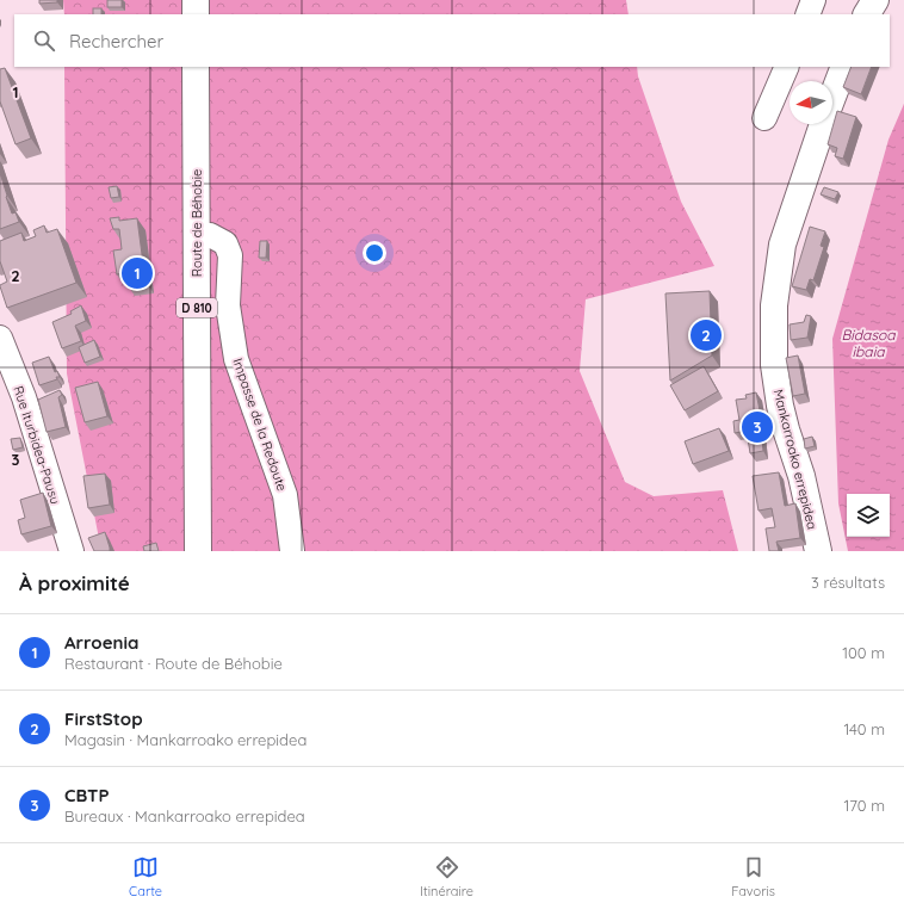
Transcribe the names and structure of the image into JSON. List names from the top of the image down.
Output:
{
  "streets": {
    "main road": ["Route de Béhobie", "D 810", "Mankarroako errepidea"],
    "street": ["Impasse de la Redoute", "Rue Iturbidea-Pausu"]
  },
  "crossings": [
    ["Route de Béhobie", "Impasse de la Redoute"]
  ],
  "water": ["Bidasoa ibaia"],
  "north": "left",
  "page": {
    "search": "Rechercher",
    "pins": ["1", "2", "3"],
    "heading": ["À proximité", "3 résultats"],
    "list": [
      {
        "mark": "1",
        "name": "Arroenia",
        "note": "Restaurant · Route de Béhobie",
        "value": "100 m"
      },
      {
        "mark": "2",
        "name": "FirstStop",
        "note": "Magasin · Mankarroako errepidea",
        "value": "140 m"
      },
      {
        "mark": "3",
        "name": "CBTP",
        "note": "Bureaux · Mankarroako errepidea",
        "value": "170 m"
      }
    ],
    "nav": ["Carte", "Itinéraire", "Favoris"]
  },
  "grid": {
    "rows": ["1", "2", "3"]
  }
}
